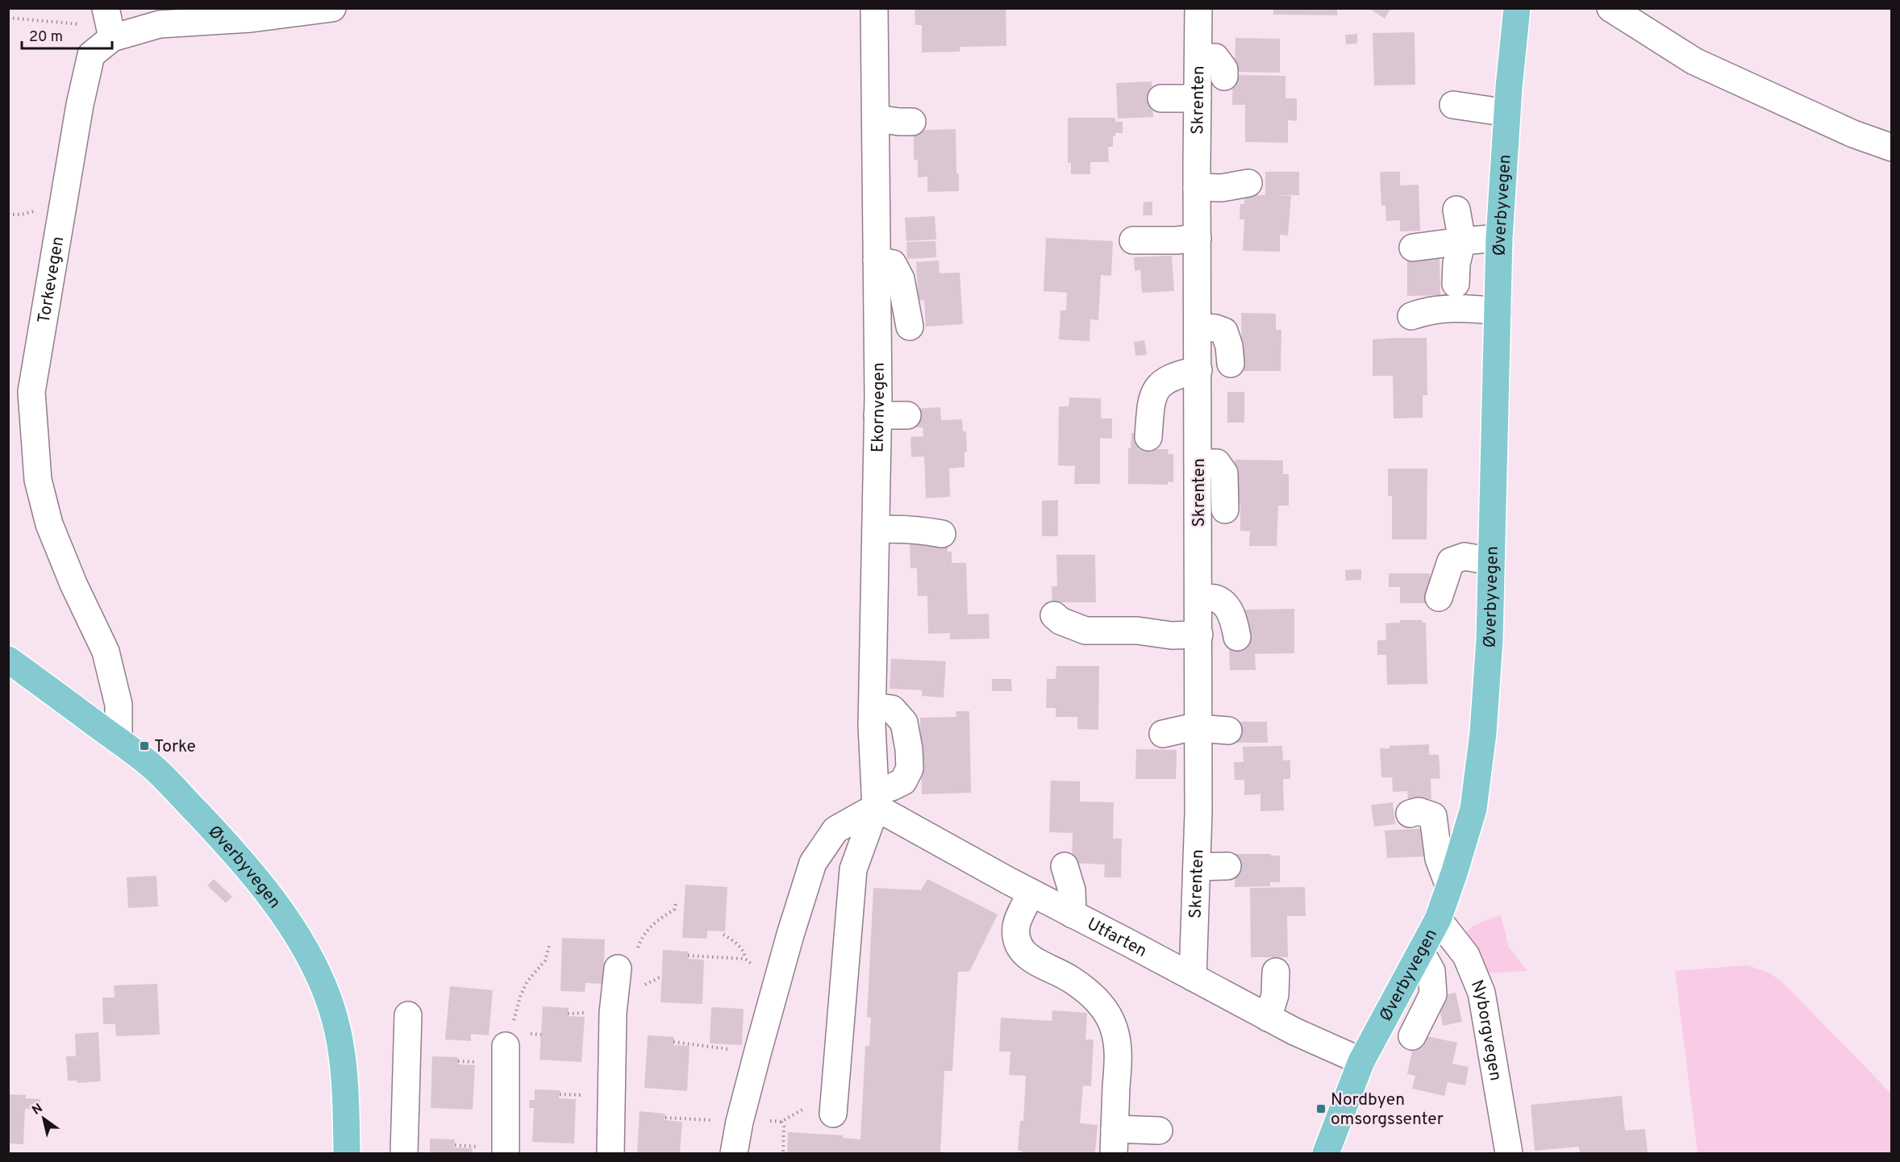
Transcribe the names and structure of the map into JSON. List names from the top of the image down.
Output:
{
  "streets": {
    "main road": ["Øverbyvegen"],
    "street": [
      "Skrenten",
      "Torkevegen",
      "Ekornvegen",
      "Utfarten",
      "Nyborgvegen"
    ]
  },
  "crossings": [
    ["Skrenten", "Utfarten"],
    ["Øverbyvegen", "Torkevegen"],
    ["Øverbyvegen", "Utfarten"],
    ["Øverbyvegen", "Nyborgvegen"],
    ["Ekornvegen", "Utfarten"]
  ],
  "places": {
    "transit": ["Torke", "Nordbyen omsorgssenter"]
  },
  "scale_bar": "20 m",
  "north": "top left"
}
